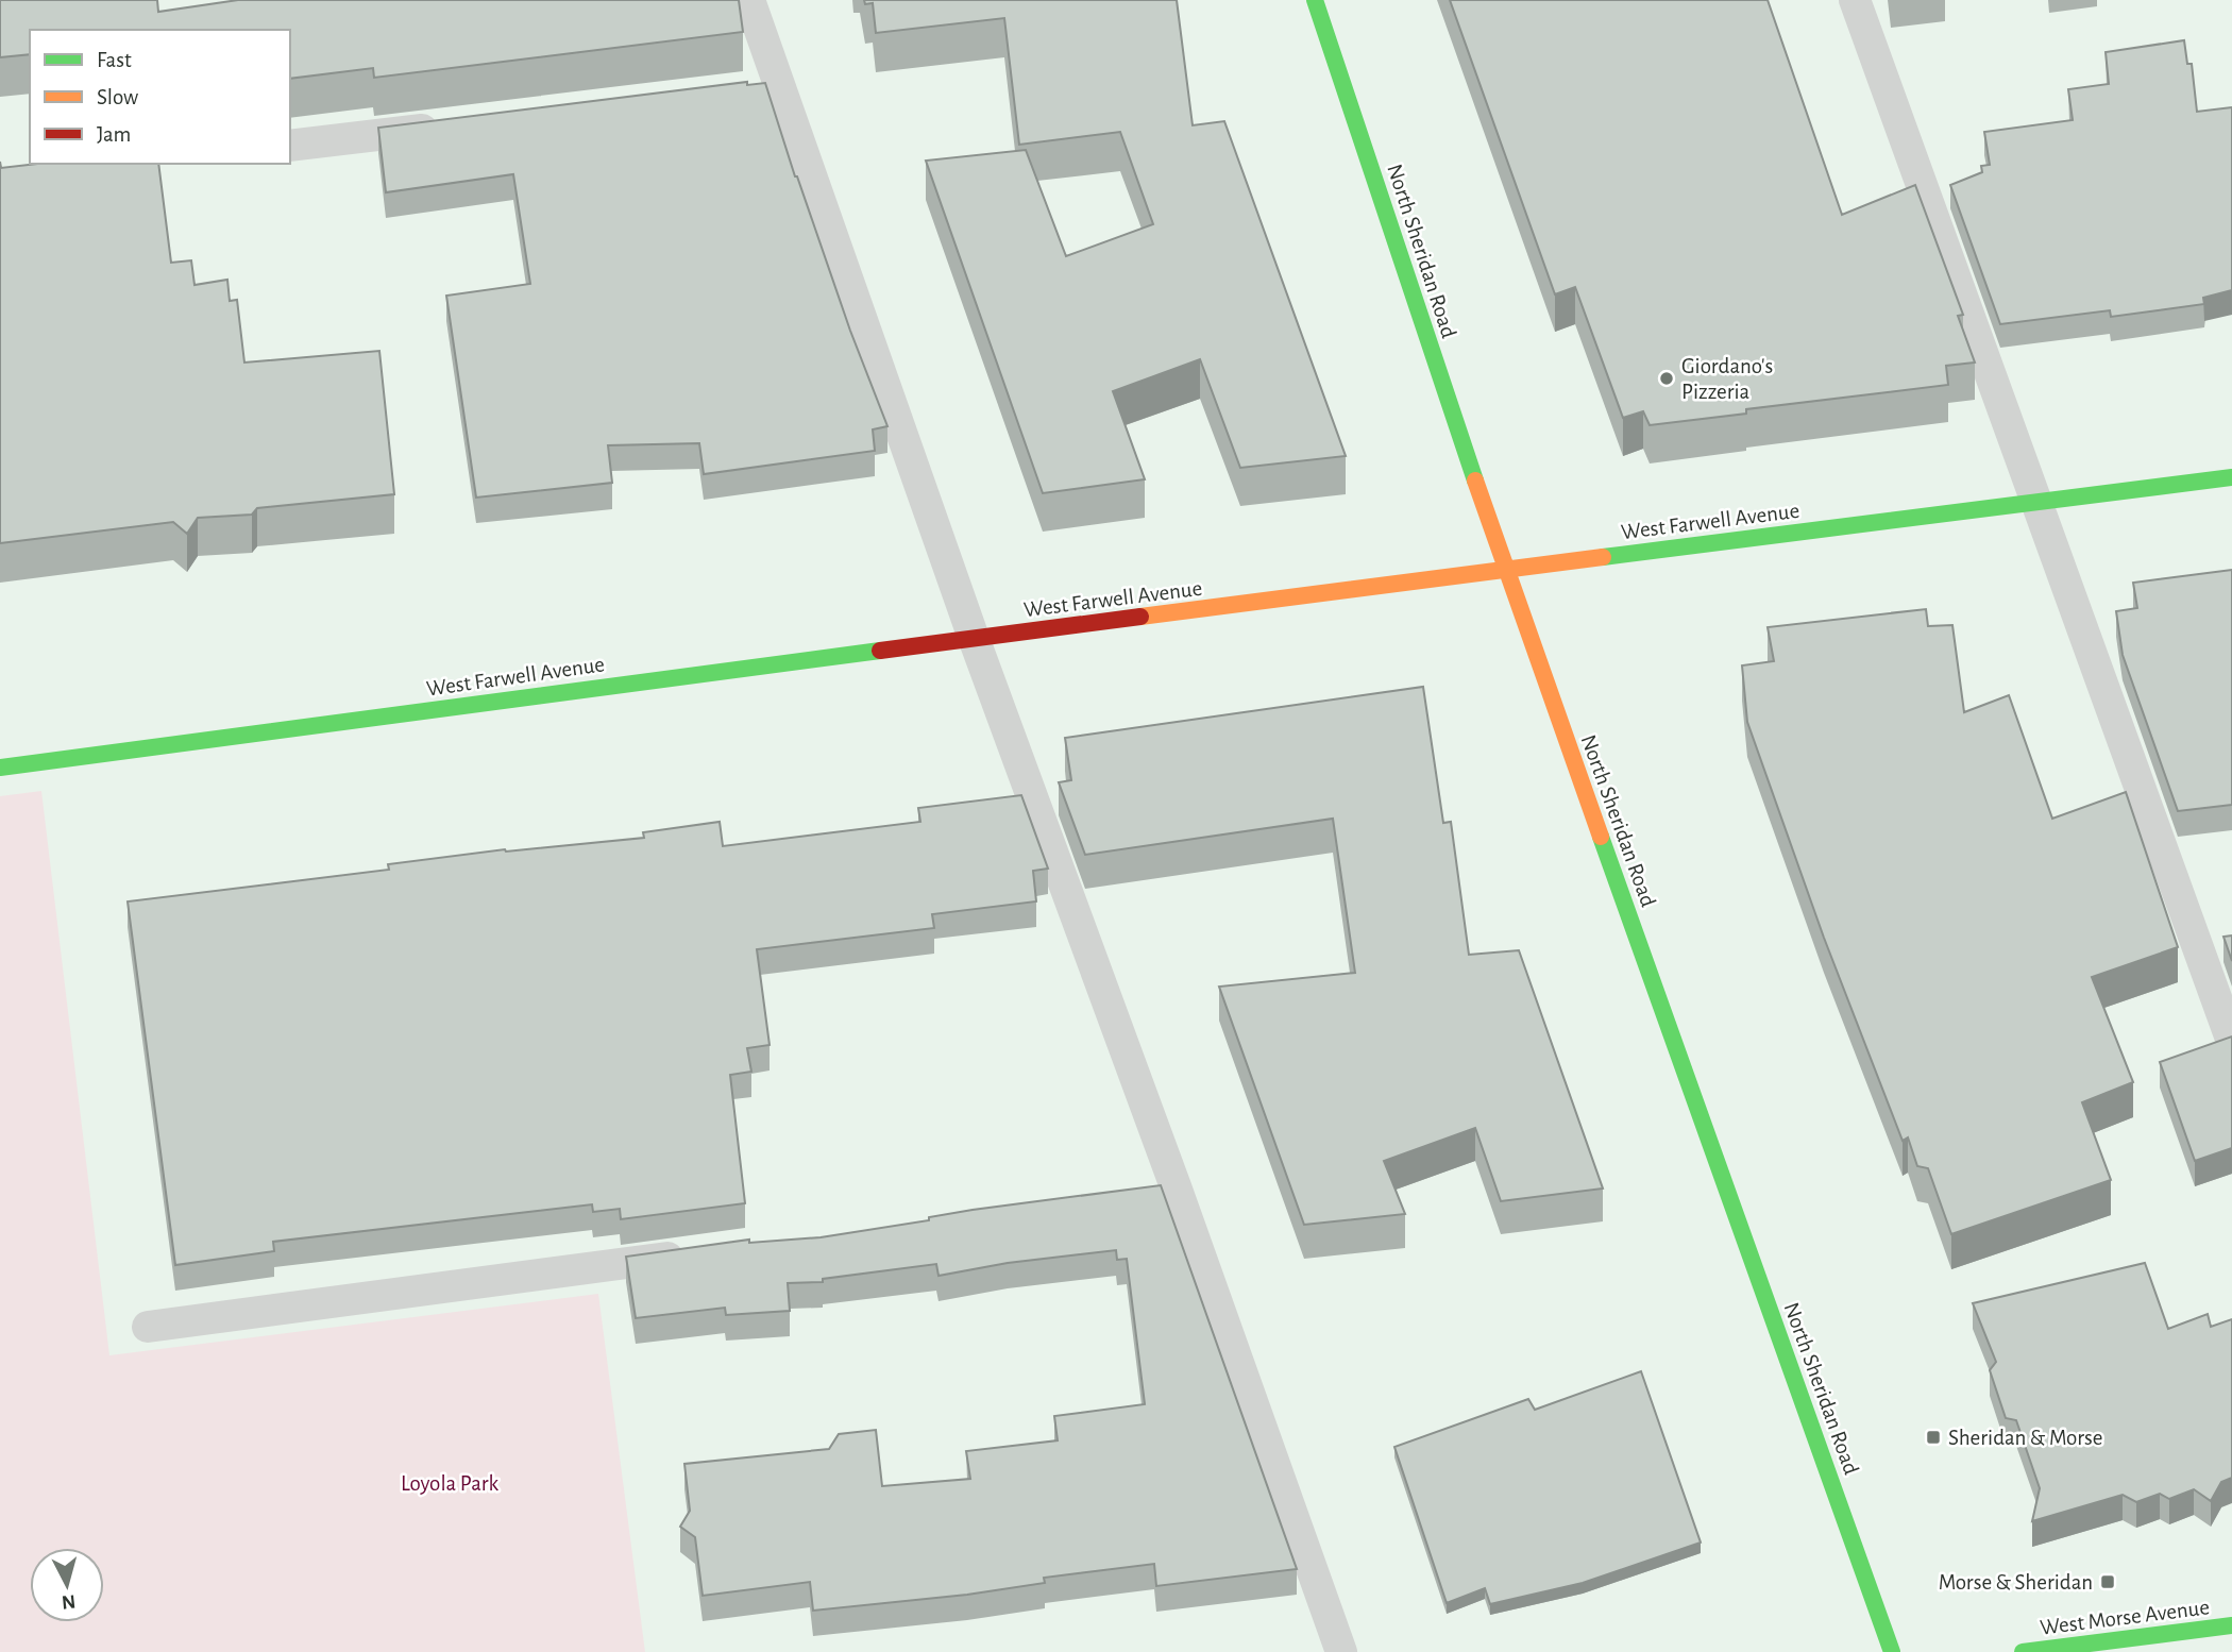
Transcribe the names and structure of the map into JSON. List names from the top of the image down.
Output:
{
  "streets": {
    "street": ["North Sheridan Road", "West Farwell Avenue", "West Morse Avenue"]
  },
  "crossings": [
    ["North Sheridan Road", "West Farwell Avenue"]
  ],
  "parks": ["Loyola Park"],
  "places": {
    "other": ["Giordano's Pizzeria"],
    "transit": ["Sheridan & Morse", "Morse & Sheridan"]
  },
  "legend": ["Fast", "Slow", "Jam"],
  "north": "bottom"
}
